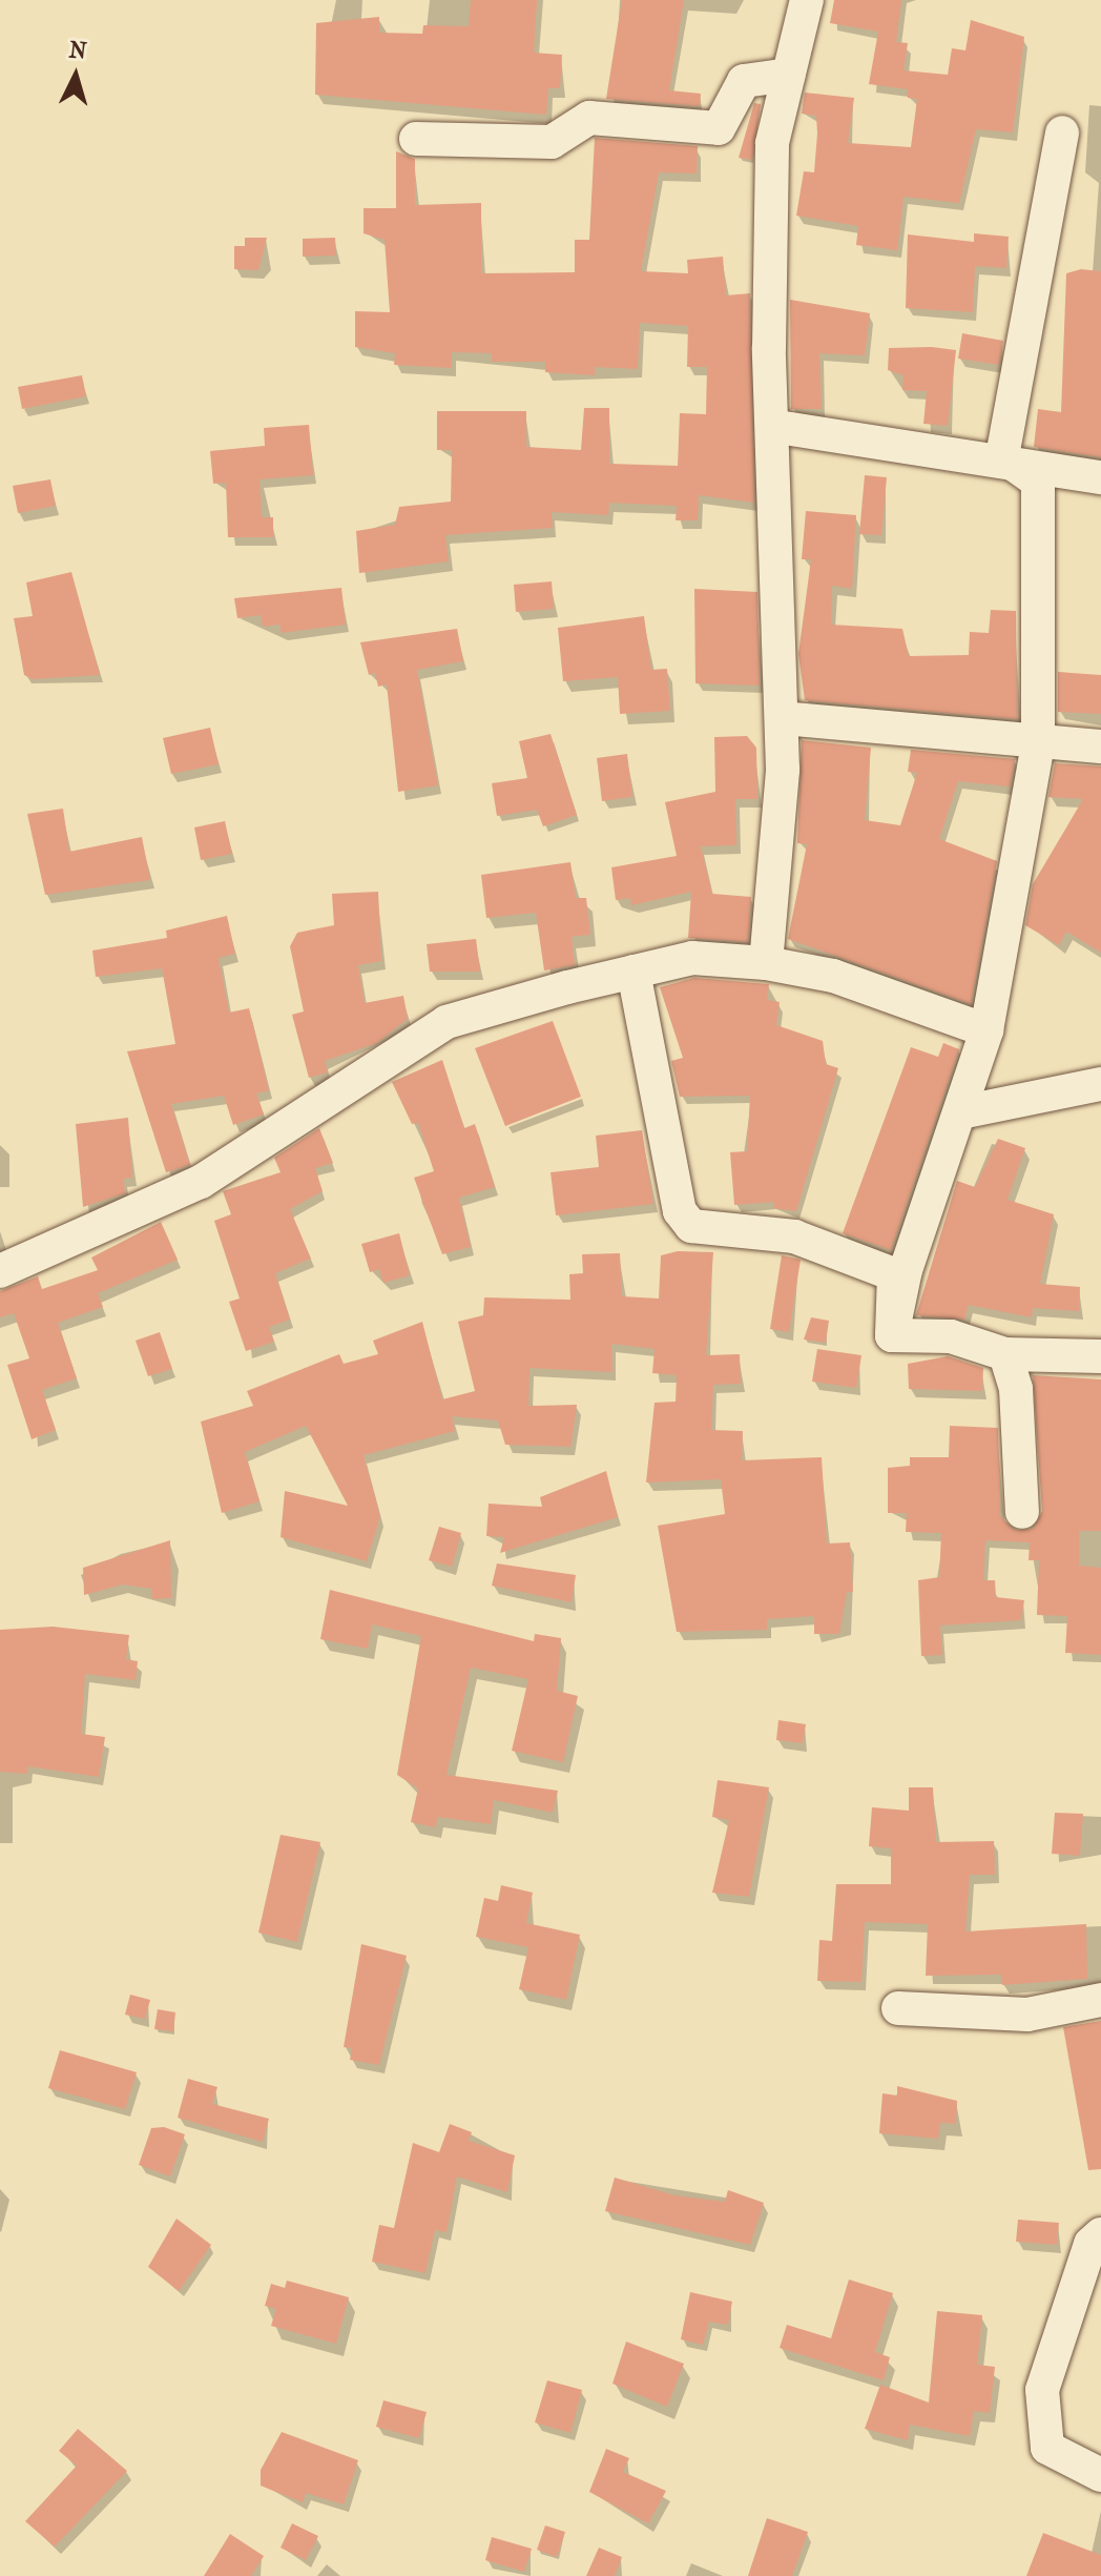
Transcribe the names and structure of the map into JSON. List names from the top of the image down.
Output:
{
  "north": "top"
}
